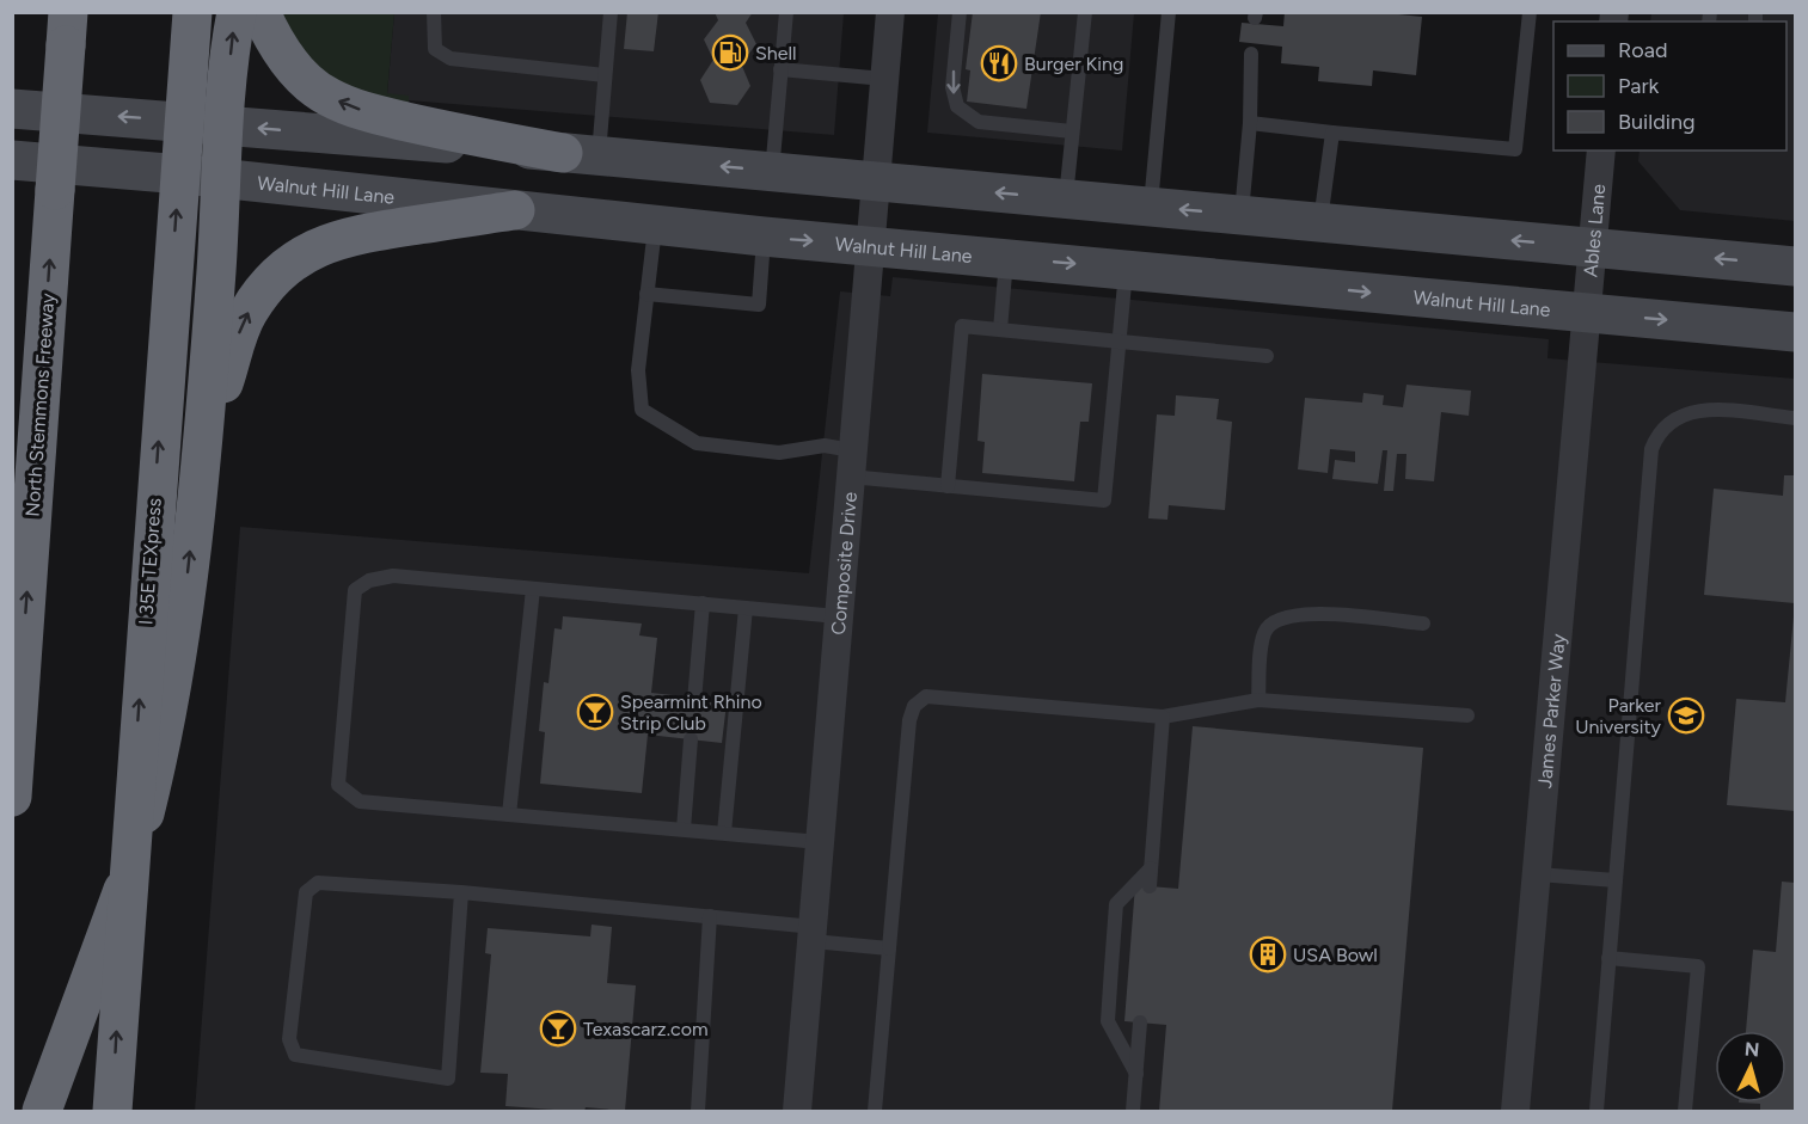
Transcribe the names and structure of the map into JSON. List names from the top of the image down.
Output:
{
  "streets": {
    "highway": ["North Stemmons Freeway", "I 35E TEXpress"],
    "main road": ["Walnut Hill Lane"],
    "street": ["Ables Lane", "Composite Drive", "James Parker Way"]
  },
  "crossings": [
    ["Walnut Hill Lane", "Ables Lane"],
    ["Walnut Hill Lane", "Composite Drive"],
    ["Walnut Hill Lane", "James Parker Way"],
    ["Ables Lane", "James Parker Way"]
  ],
  "places": {
    "fuel station": ["Shell"],
    "restaurant": ["Burger King"],
    "bar": ["Spearmint Rhino Strip Club", "Texascarz.com"],
    "school or university": ["Parker University"],
    "building": ["USA Bowl"]
  },
  "legend": ["Road", "Park", "Building"],
  "north": "top"
}
